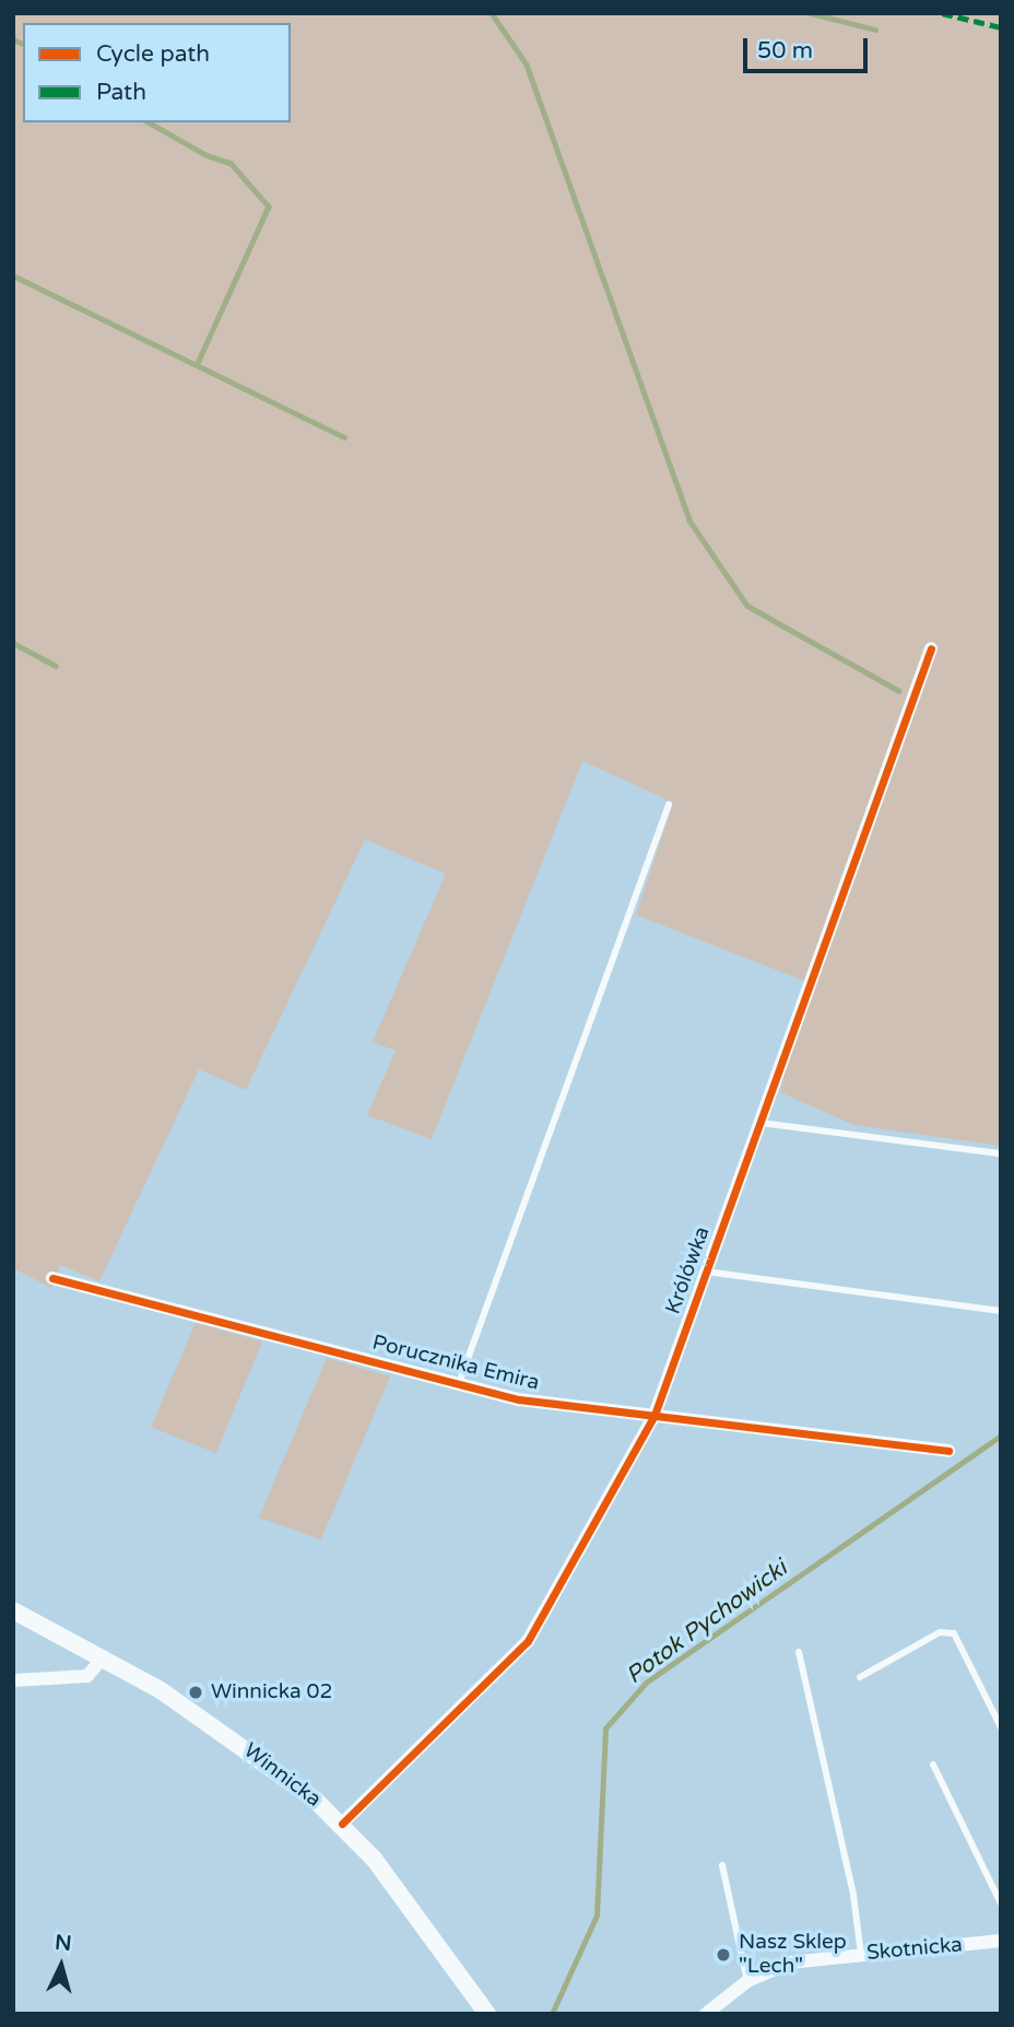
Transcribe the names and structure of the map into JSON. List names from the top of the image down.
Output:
{
  "streets": {
    "street": [
      "Królówka",
      "Porucznika Emira",
      "Winnicka",
      "Skotnicka"
    ]
  },
  "crossings": [
    ["Królówka", "Porucznika Emira"],
    ["Królówka", "Winnicka"]
  ],
  "water": ["Potok Pychowicki"],
  "places": ["Winnicka 02", "Nasz Sklep \"Lech\""],
  "legend": ["Cycle path", "Path"],
  "scale_bar": "50 m",
  "north": "top"
}
